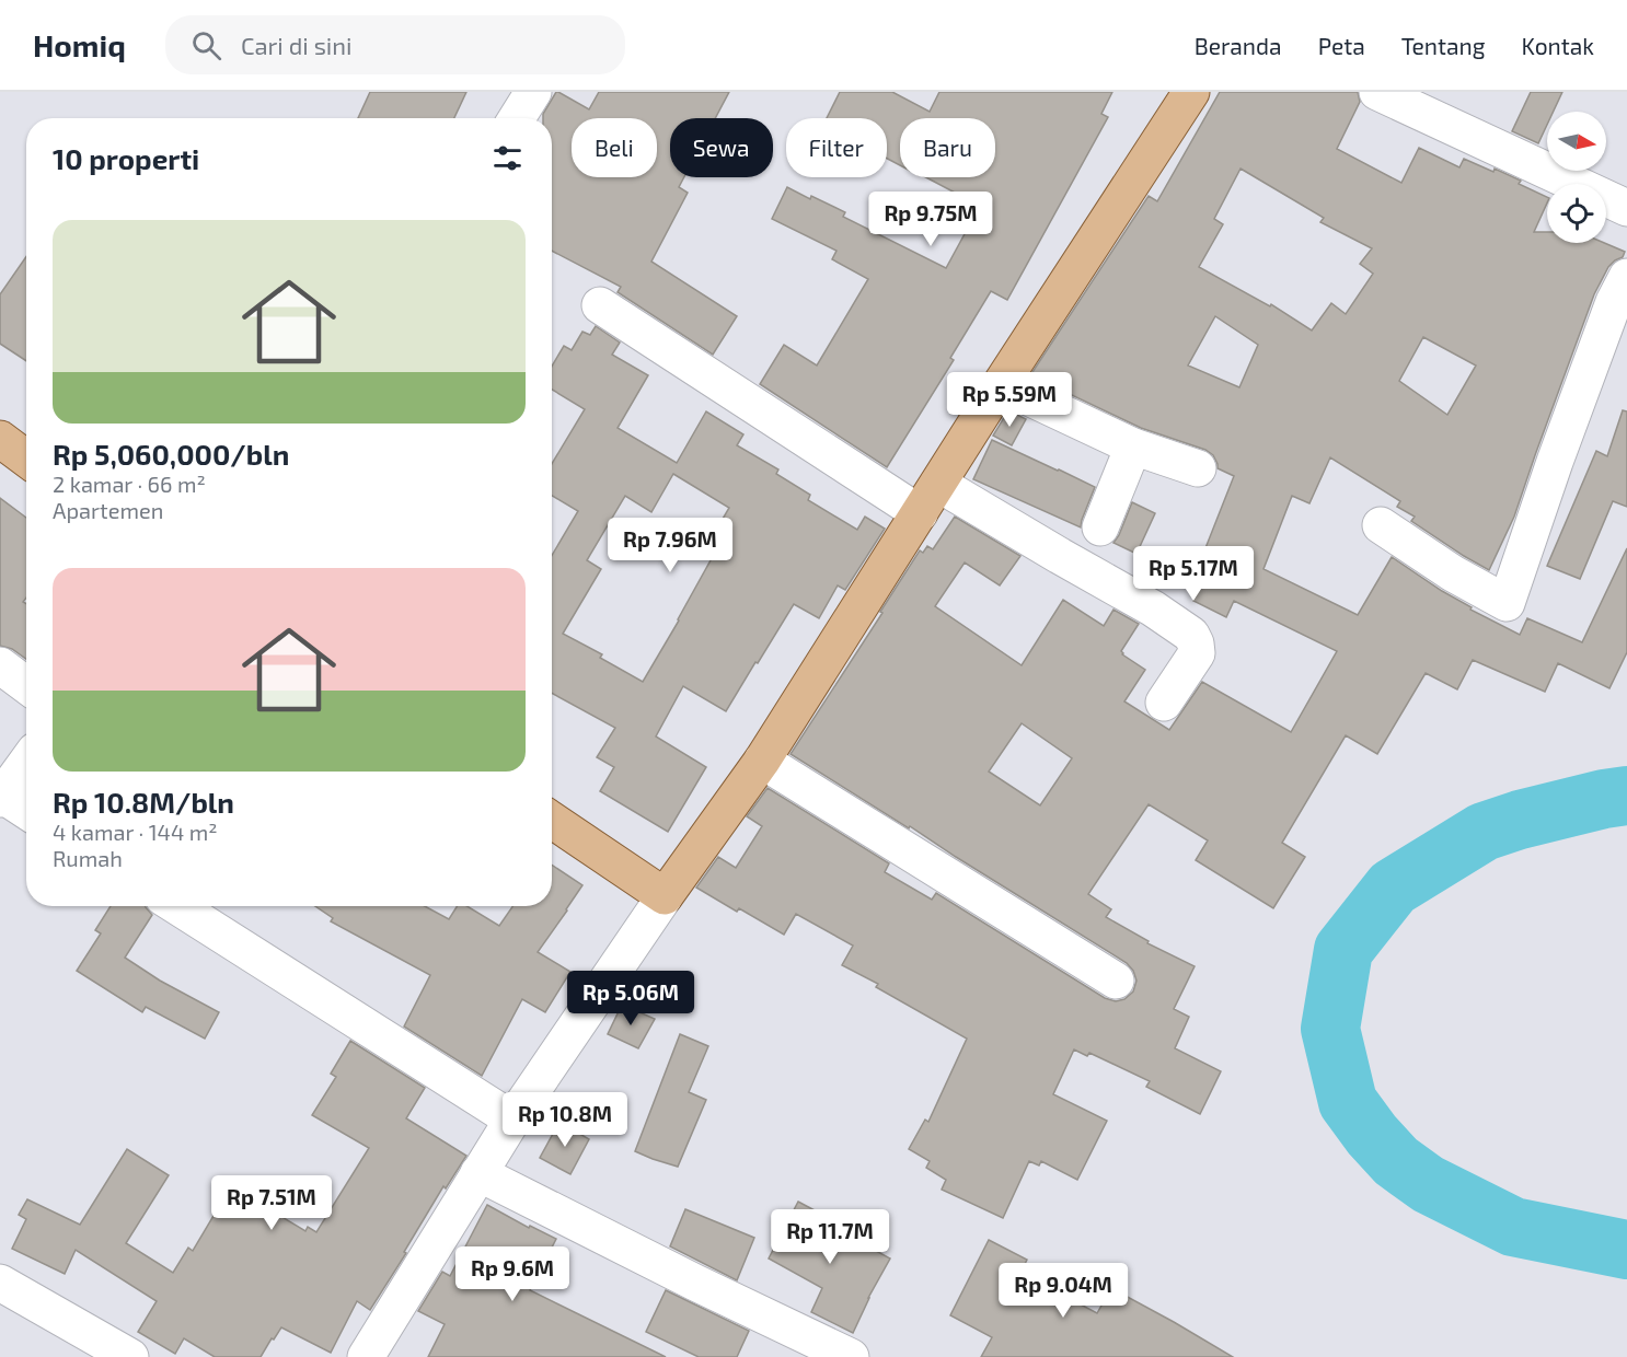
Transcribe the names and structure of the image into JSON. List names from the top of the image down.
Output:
{
  "north": "right",
  "page": {
    "header": "Homiq",
    "search": "Cari di sini",
    "nav": [
      "Beranda",
      "Peta",
      "Tentang",
      "Kontak"
    ],
    "chip": [
      "Beli",
      "Sewa",
      "Filter",
      "Baru"
    ],
    "heading": "10 properti",
    "price": [
      "Rp 9.75M",
      "Rp 5.59M",
      "Rp 7.96M",
      "Rp 5.17M",
      "Rp 5.06M",
      "Rp 10.8M",
      "Rp 7.51M",
      "Rp 11.7M",
      "Rp 9.6M",
      "Rp 9.04M"
    ],
    "list": [
      {
        "name": "Rp 5,060,000/bln",
        "note": "2 kamar · 66 m² · Apartemen"
      },
      {
        "name": "Rp 10.8M/bln",
        "note": "4 kamar · 144 m² · Rumah"
      }
    ]
  }
}
